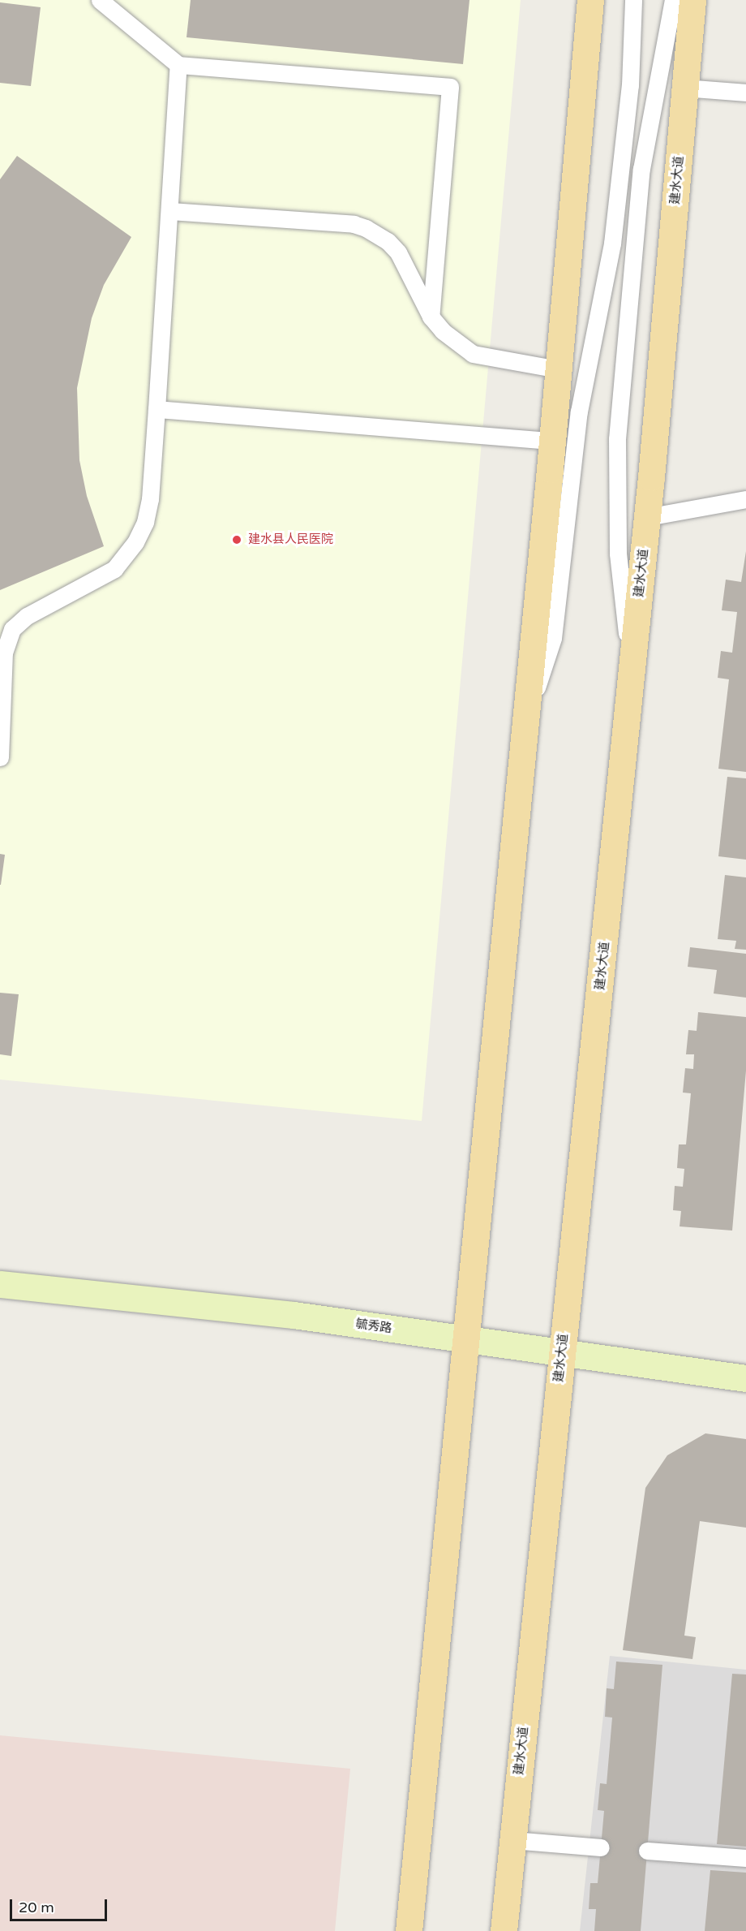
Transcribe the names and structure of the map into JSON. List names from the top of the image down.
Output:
{
  "streets": {
    "main road": ["建水大道"],
    "street": ["毓秀路"]
  },
  "crossings": [
    ["建水大道", "毓秀路"]
  ],
  "places": ["建水县人民医院"],
  "scale_bar": "20 m"
}
